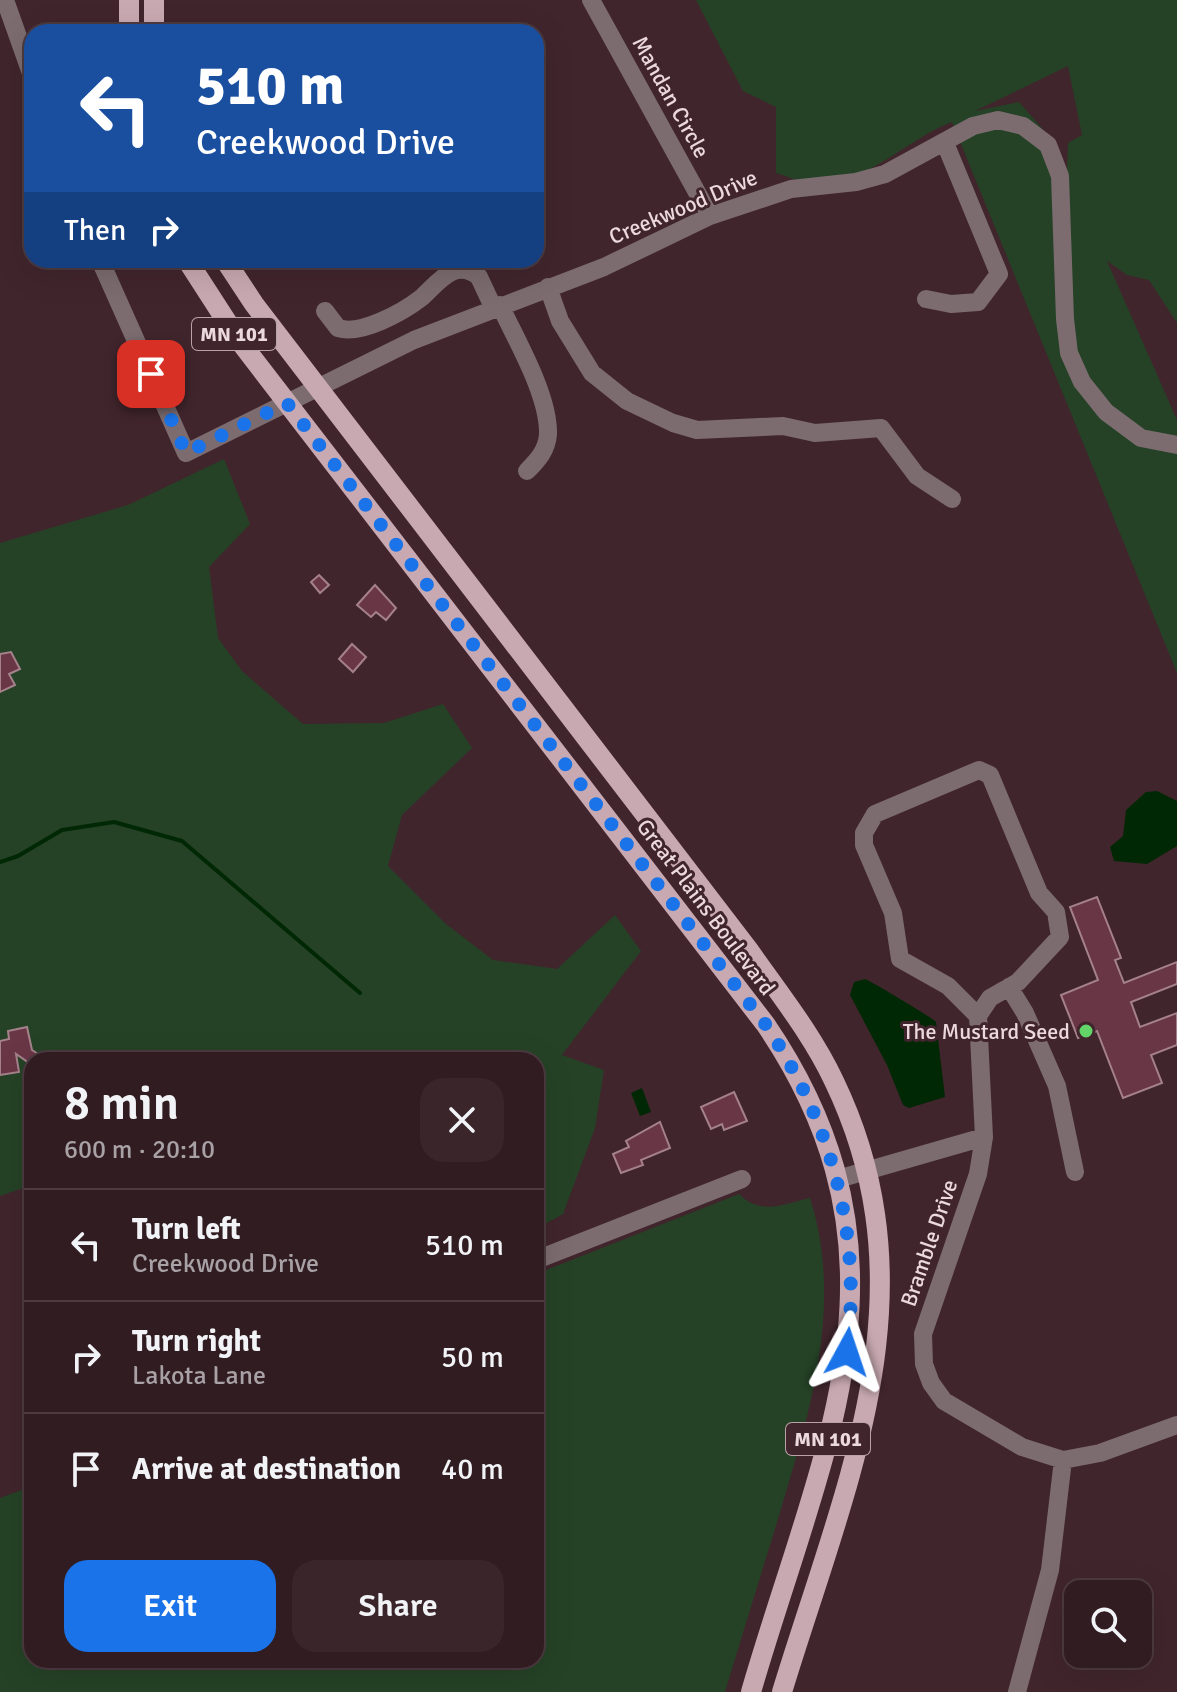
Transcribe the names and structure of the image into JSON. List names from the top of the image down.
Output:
{
  "streets": {
    "main road": ["MN 101", "Great Plains Boulevard"],
    "street": ["Mandan Circle", "Creekwood Drive", "Bramble Drive"]
  },
  "crossings": [
    ["Mandan Circle", "Creekwood Drive"],
    ["Creekwood Drive", "Great Plains Boulevard"],
    ["Great Plains Boulevard", "Bramble Drive"]
  ],
  "places": ["The Mustard Seed"],
  "page": {
    "turn": ["510 m", "Creekwood Drive"],
    "then": "Then",
    "heading": ["8 min", "600 m · 20:10"],
    "list": [
      {
        "name": "Turn left",
        "note": "Creekwood Drive",
        "value": "510 m"
      },
      {
        "name": "Turn right",
        "note": "Lakota Lane",
        "value": "50 m"
      },
      {
        "name": "Arrive at destination",
        "value": "40 m"
      }
    ],
    "buttons": ["Exit", "Share"]
  }
}
